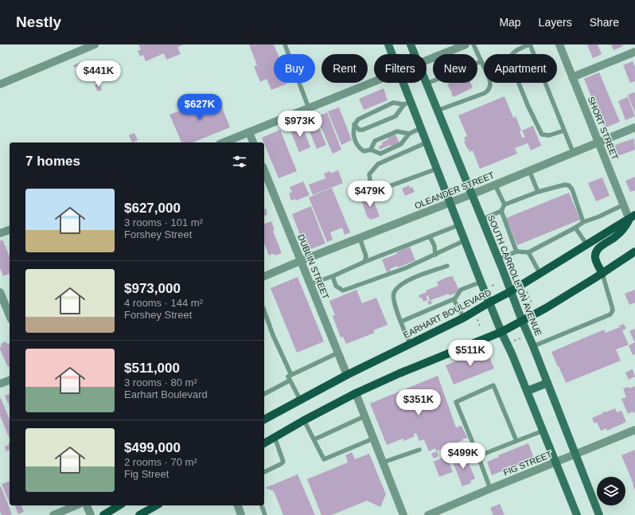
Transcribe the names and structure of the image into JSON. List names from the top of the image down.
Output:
{
  "streets": {
    "main road": ["SOUTH CARROLLTON AVENUE", "EARHART BOULEVARD"],
    "street": [
      "SHORT STREET",
      "OLEANDER STREET",
      "DUBLIN STREET",
      "FIG STREET"
    ]
  },
  "crossings": [
    ["SHORT STREET", "OLEANDER STREET"],
    ["SHORT STREET", "EARHART BOULEVARD"],
    ["OLEANDER STREET", "DUBLIN STREET"],
    ["OLEANDER STREET", "SOUTH CARROLLTON AVENUE"],
    ["DUBLIN STREET", "EARHART BOULEVARD"],
    ["SOUTH CARROLLTON AVENUE", "EARHART BOULEVARD"],
    ["SOUTH CARROLLTON AVENUE", "FIG STREET"]
  ],
  "page": {
    "header": "Nestly",
    "nav": ["Map", "Layers", "Share"],
    "chip": [
      "Buy",
      "Rent",
      "Filters",
      "New",
      "Apartment"
    ],
    "price": [
      "$441K",
      "$627K",
      "$973K",
      "$479K",
      "$511K",
      "$351K",
      "$499K"
    ],
    "heading": "7 homes",
    "list": [
      {
        "name": "$627,000",
        "note": "3 rooms · 101 m² · Forshey Street"
      },
      {
        "name": "$973,000",
        "note": "4 rooms · 144 m² · Forshey Street"
      },
      {
        "name": "$511,000",
        "note": "3 rooms · 80 m² · Earhart Boulevard"
      },
      {
        "name": "$499,000",
        "note": "2 rooms · 70 m² · Fig Street"
      }
    ]
  }
}
